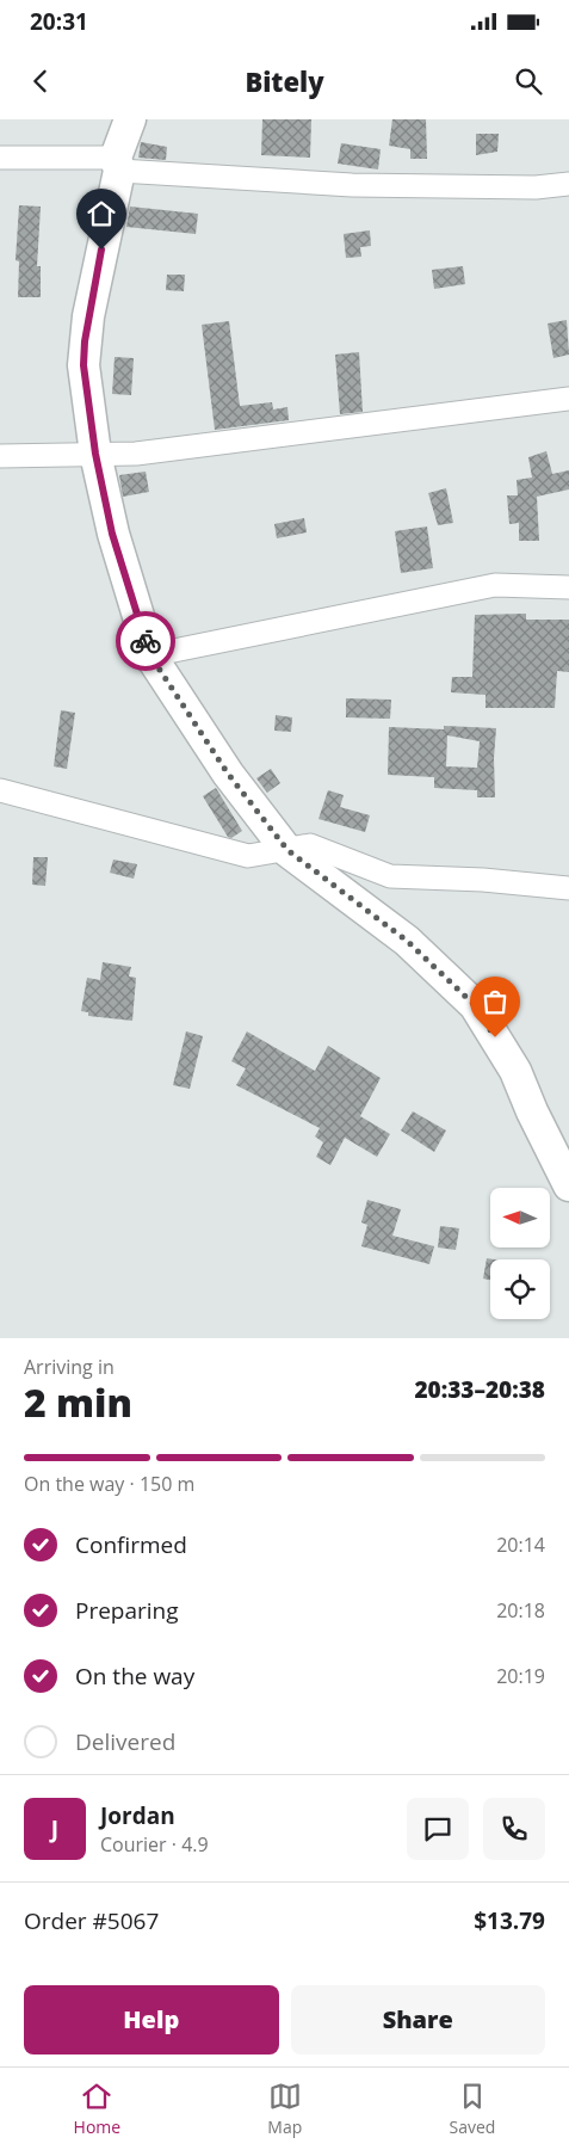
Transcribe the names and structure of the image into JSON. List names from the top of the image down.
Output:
{
  "north": "left",
  "page": {
    "status": "20:31",
    "header": "Bitely",
    "heading": ["2 min", "Arriving in", "20:33–20:38"],
    "panel": [
      "Jordan",
      "Courier · 4.9",
      "Order #5067",
      "$13.79"
    ],
    "bar": "On the way · 150 m",
    "list": [
      ["Confirmed", "20:14"],
      ["Preparing", "20:18"],
      ["On the way", "20:19"],
      "Delivered"
    ],
    "round": "J",
    "buttons": ["Help", "Share"],
    "tabs": ["Home", "Map", "Saved"]
  }
}
